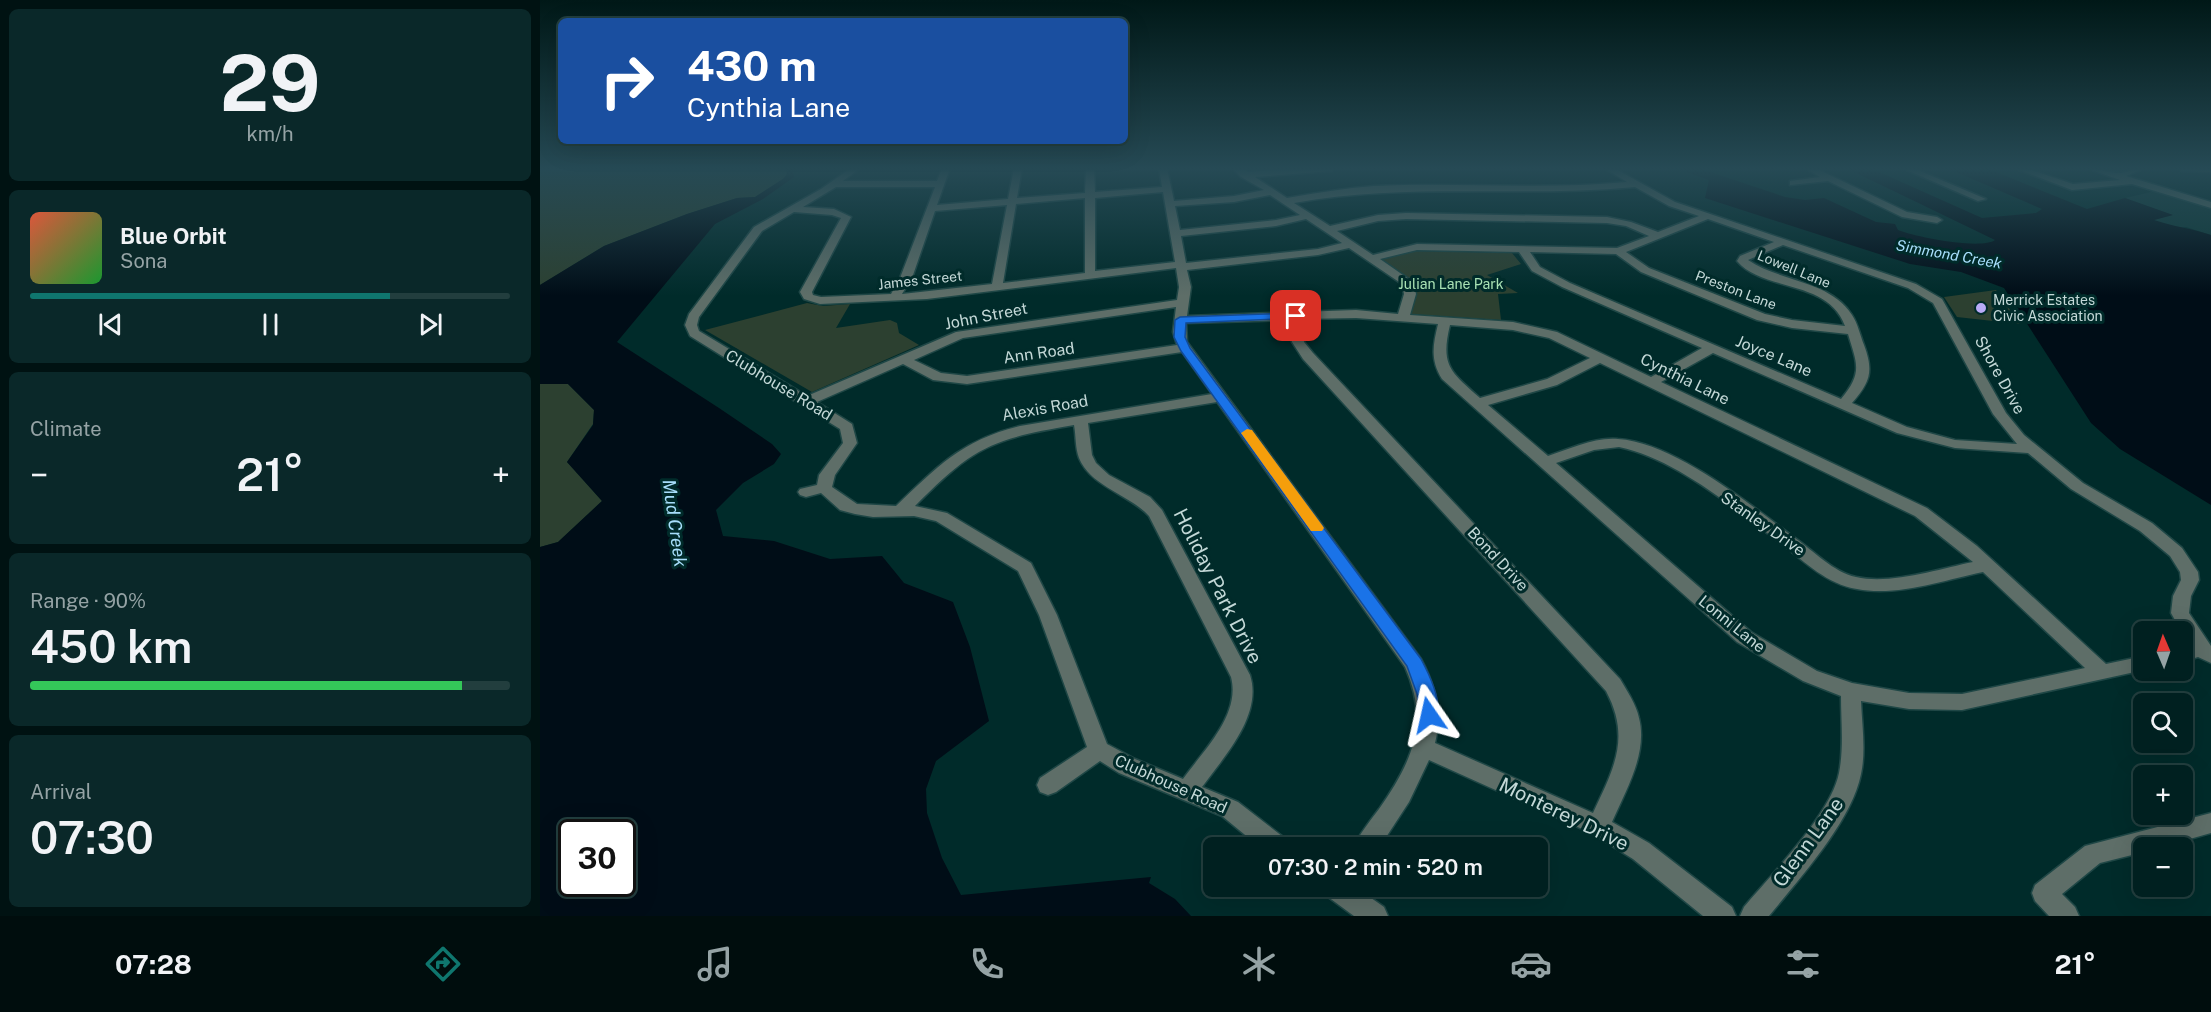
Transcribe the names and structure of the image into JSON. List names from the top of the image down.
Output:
{
  "streets": {
    "street": [
      "Lowell Lane",
      "James Street",
      "Preston Lane",
      "John Street",
      "Ann Road",
      "Joyce Lane",
      "Shore Drive",
      "Cynthia Lane",
      "Clubhouse Road",
      "Alexis Road",
      "Stanley Drive",
      "Bond Drive",
      "Holiday Park Drive",
      "Lonni Lane",
      "Monterey Drive",
      "Glenn Lane"
    ]
  },
  "crossings": [
    ["Lowell Lane", "Preston Lane"],
    ["Lowell Lane", "Joyce Lane"],
    ["Lowell Lane", "Shore Drive"],
    ["John Street", "Ann Road"],
    ["John Street", "Clubhouse Road"],
    ["Joyce Lane", "Shore Drive"],
    ["Cynthia Lane", "Stanley Drive"],
    ["Cynthia Lane", "Bond Drive"],
    ["Cynthia Lane", "Lonni Lane"],
    ["Clubhouse Road", "Alexis Road"],
    ["Clubhouse Road", "Holiday Park Drive"],
    ["Alexis Road", "Holiday Park Drive"],
    ["Stanley Drive", "Lonni Lane"],
    ["Bond Drive", "Monterey Drive"],
    ["Lonni Lane", "Glenn Lane"]
  ],
  "water": ["Simmond Creek", "Mud Creek"],
  "parks": ["Julian Lane Park"],
  "places": ["Merrick Estates Civic Association"],
  "north": "top",
  "page": {
    "tile": [
      ["29", "km/h"],
      "Climate",
      ["Range · 90%", "450 km"],
      ["Arrival", "07:30"]
    ],
    "turn": ["430 m", "Cynthia Lane"],
    "song": ["Blue Orbit", "Sona"],
    "heat": ["−", "21°", "+"],
    "map_buttons": ["+", "−"],
    "limit": "30",
    "trip": "07:30 · 2 min · 520 m",
    "tabs": ["07:28", "21°"]
  }
}
